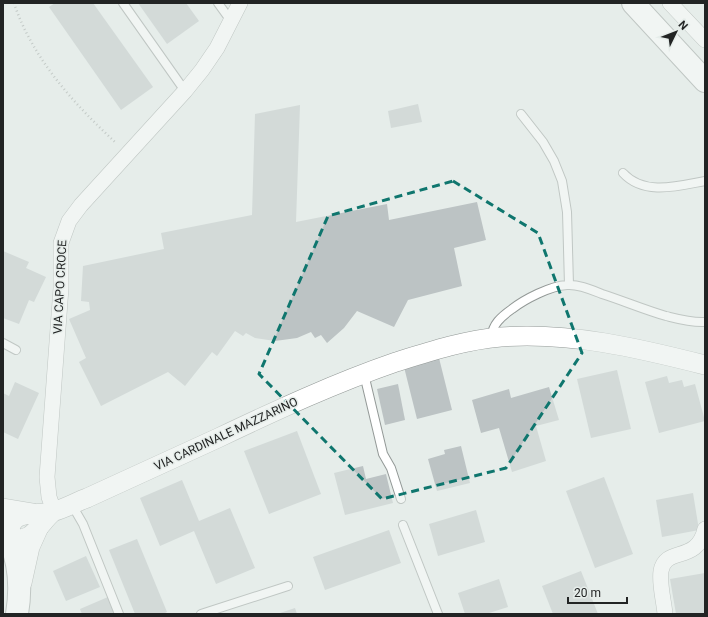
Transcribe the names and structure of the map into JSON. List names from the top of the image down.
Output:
{
  "streets": {
    "main road": ["VIA CARDINALE MAZZARINO"],
    "street": ["VIA CAPO CROCE"]
  },
  "crossings": [
    ["VIA CAPO CROCE", "VIA CARDINALE MAZZARINO"]
  ],
  "scale_bar": "20 m",
  "north": "top right"
}
